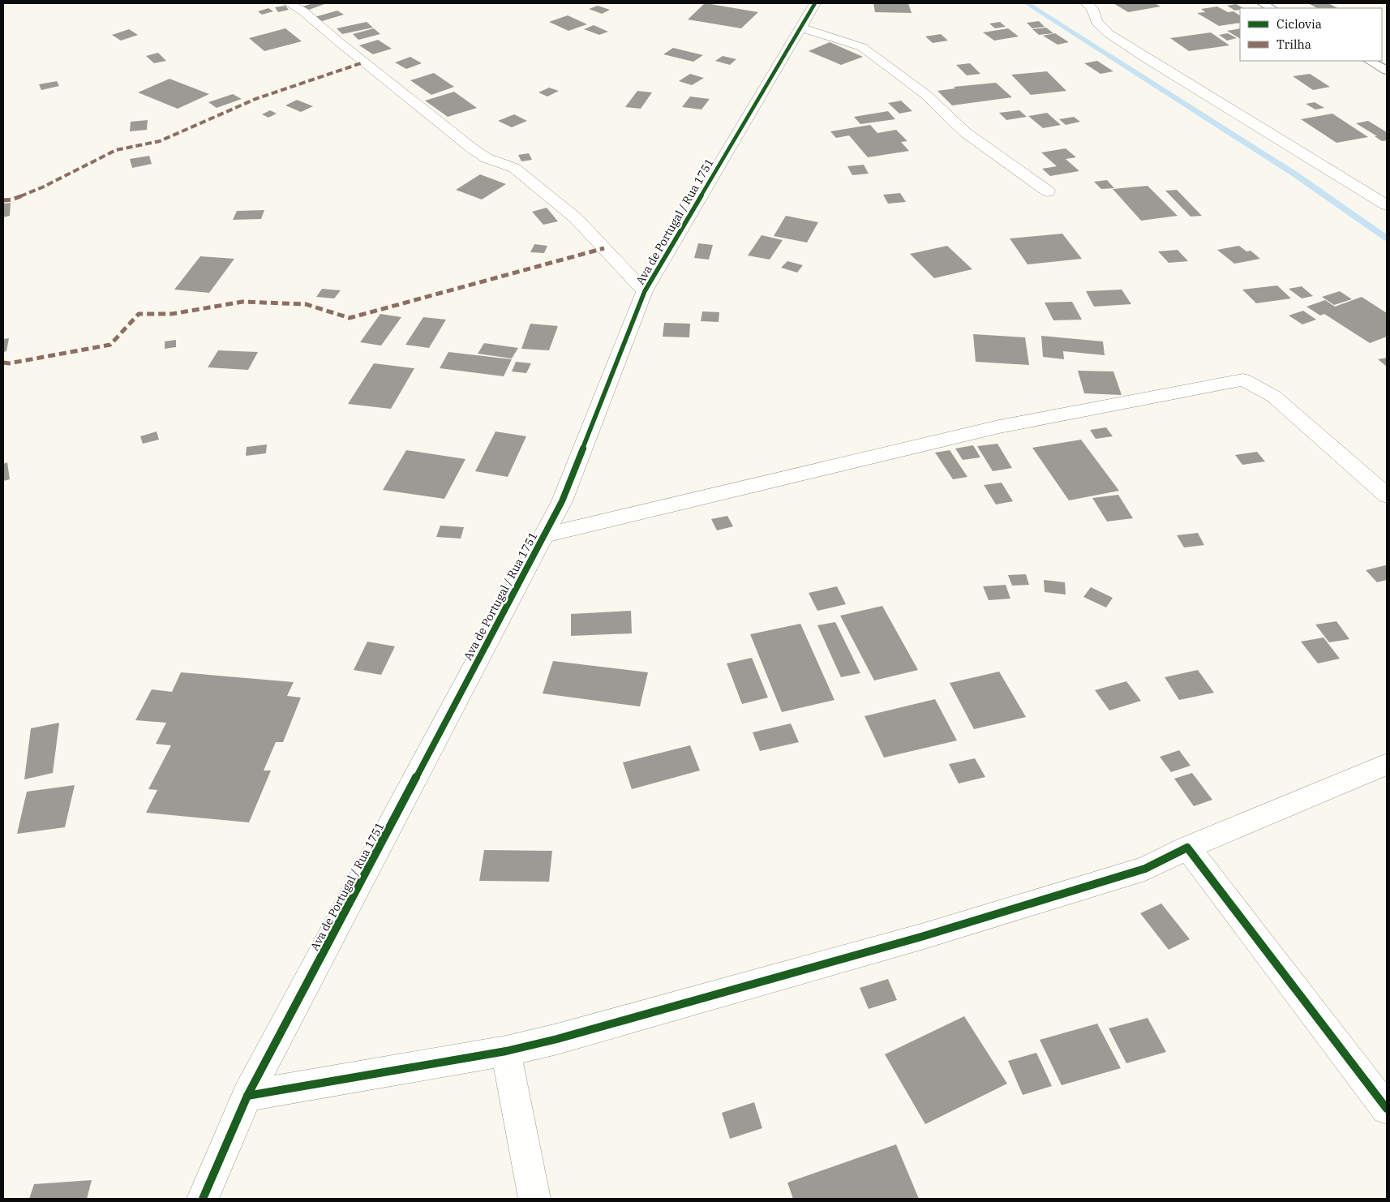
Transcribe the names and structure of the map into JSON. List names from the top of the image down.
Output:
{
  "streets": {
    "street": ["Ava de Portugal / Rua 1751"]
  },
  "legend": ["Ciclovia", "Trilha"]
}
